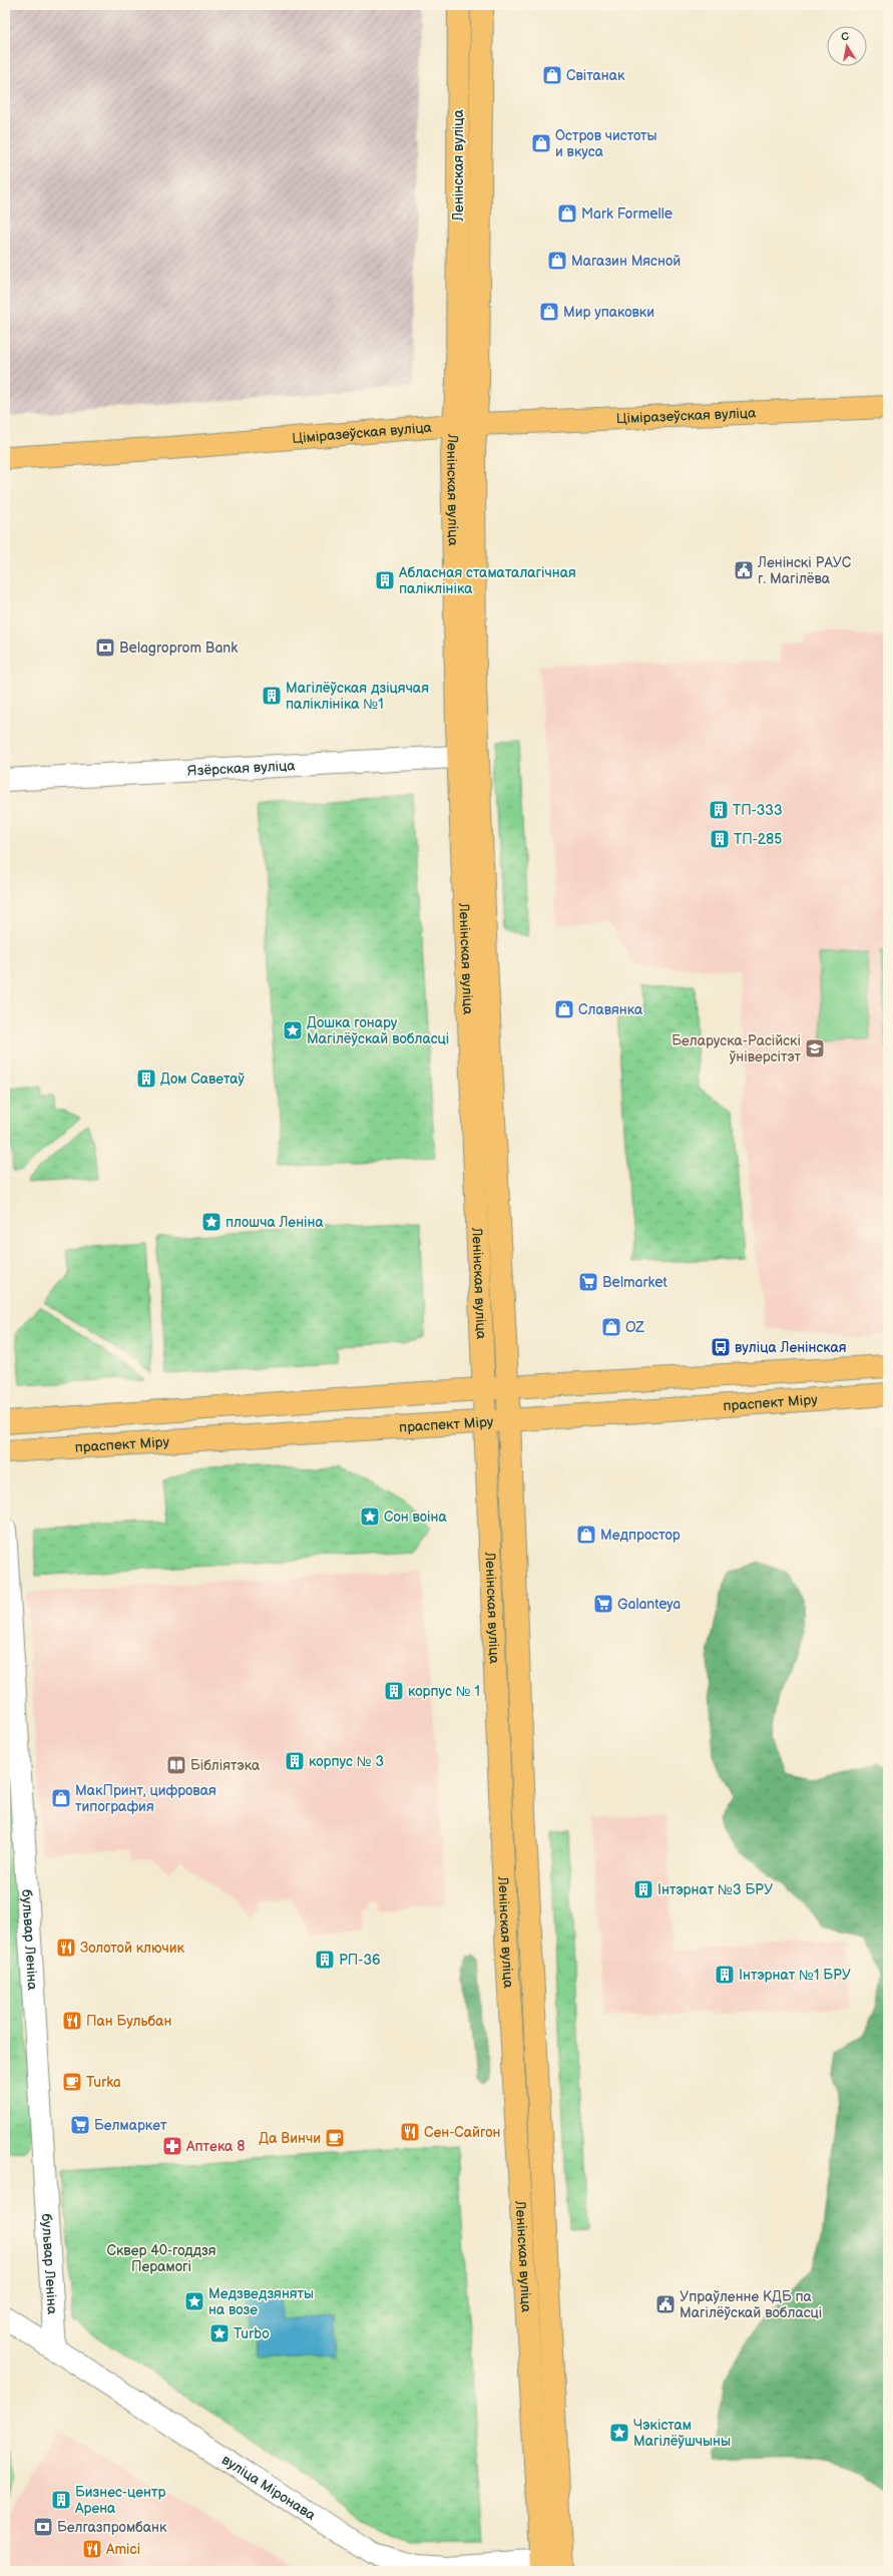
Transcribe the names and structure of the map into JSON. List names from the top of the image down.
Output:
{
  "streets": {
    "main road": ["Ленінская вуліца", "Ціміразеўская вуліца", "праспект Міру"],
    "street": ["Язёрская вуліца", "бульвар Леніна", "вуліца Міронава"]
  },
  "crossings": [
    ["Ленінская вуліца", "Ціміразеўская вуліца"],
    ["Ленінская вуліца", "Язёрская вуліца"],
    ["Ленінская вуліца", "праспект Міру"],
    ["Ленінская вуліца", "вуліца Міронава"],
    ["бульвар Леніна", "вуліца Міронава"]
  ],
  "parks": ["Сквер 40-годдзя Перамогі"],
  "places": {
    "shop": [
      "Світанак",
      "Остров чистоты и вкуса",
      "Mark Formelle",
      "Магазин Мясной",
      "Мир упаковки",
      "Славянка",
      "OZ",
      "Медпростор",
      "МакПринт, цифровая типография"
    ],
    "public building": ["Ленінскі РАУС г. Магілёва", "Упраўленне КДБ па Магілёўскай вобласці"],
    "building": [
      "Абласная стаматалагічная паліклініка",
      "Магілёўская дзіцячая паліклініка №1",
      "ТП-333",
      "ТП-285",
      "Дом Саветаў",
      "корпус № 1",
      "корпус № 3",
      "Інтэрнат №3 БРУ",
      "РП-36",
      "Інтэрнат №1 БРУ",
      "Бизнес-центр Арена"
    ],
    "bank": ["Belagroprom Bank", "Белгазпромбанк"],
    "place": [
      "Дошка гонару Магілёўскай вобласці",
      "плошча Леніна",
      "Сон воіна",
      "Медзведзяняты на возе",
      "Turbo",
      "Чэкістам Магілёўшчыны"
    ],
    "school or university": ["Беларуска-Расійскі ўніверсітэт"],
    "supermarket": ["Belmarket", "Galanteya", "Белмаркет"],
    "bus stop": ["вуліца Ленінская"],
    "library": ["Бібліятэка"],
    "restaurant": [
      "Золотой ключик",
      "Пан Бульбан",
      "Сен-Сайгон",
      "Аmici"
    ],
    "cafe": ["Turka", "Да Винчи"],
    "pharmacy": ["Аптека 8"]
  },
  "north": "top"
}
